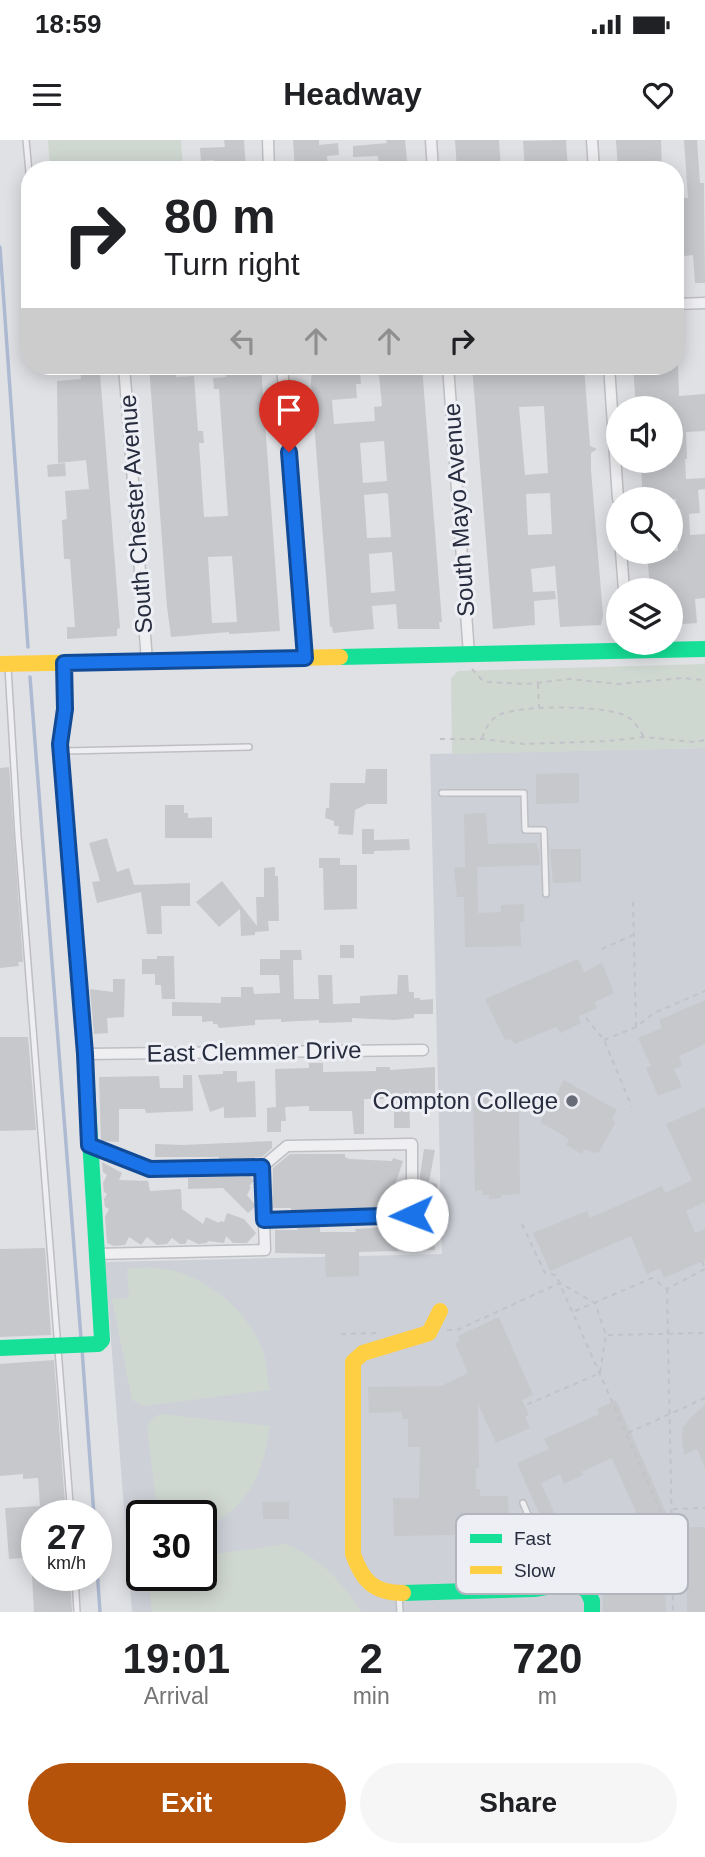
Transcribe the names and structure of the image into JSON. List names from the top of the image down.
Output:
{
  "streets": {
    "street": ["South Mayo Avenue", "South Chester Avenue", "East Clemmer Drive"]
  },
  "places": ["Compton College"],
  "legend": ["Fast", "Slow"],
  "page": {
    "status": "18:59",
    "header": "Headway",
    "turn": ["80 m", "Turn right"],
    "speed": "27 km/h",
    "limit": "30",
    "eta": [
      "19:01",
      "Arrival",
      "2",
      "min",
      "720",
      "m"
    ],
    "buttons": ["Exit", "Share"]
  }
}
